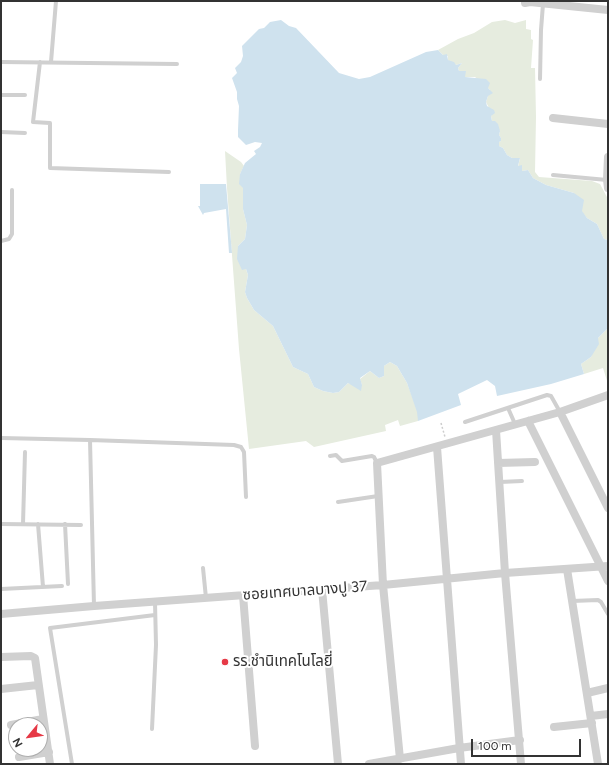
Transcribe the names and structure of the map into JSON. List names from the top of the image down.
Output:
{
  "streets": {
    "street": ["ซอยเทศบาลบางปู 37"]
  },
  "places": ["รร.ชำนิเทคโนโลยี่"],
  "scale_bar": "100 m",
  "north": "bottom left"
}
